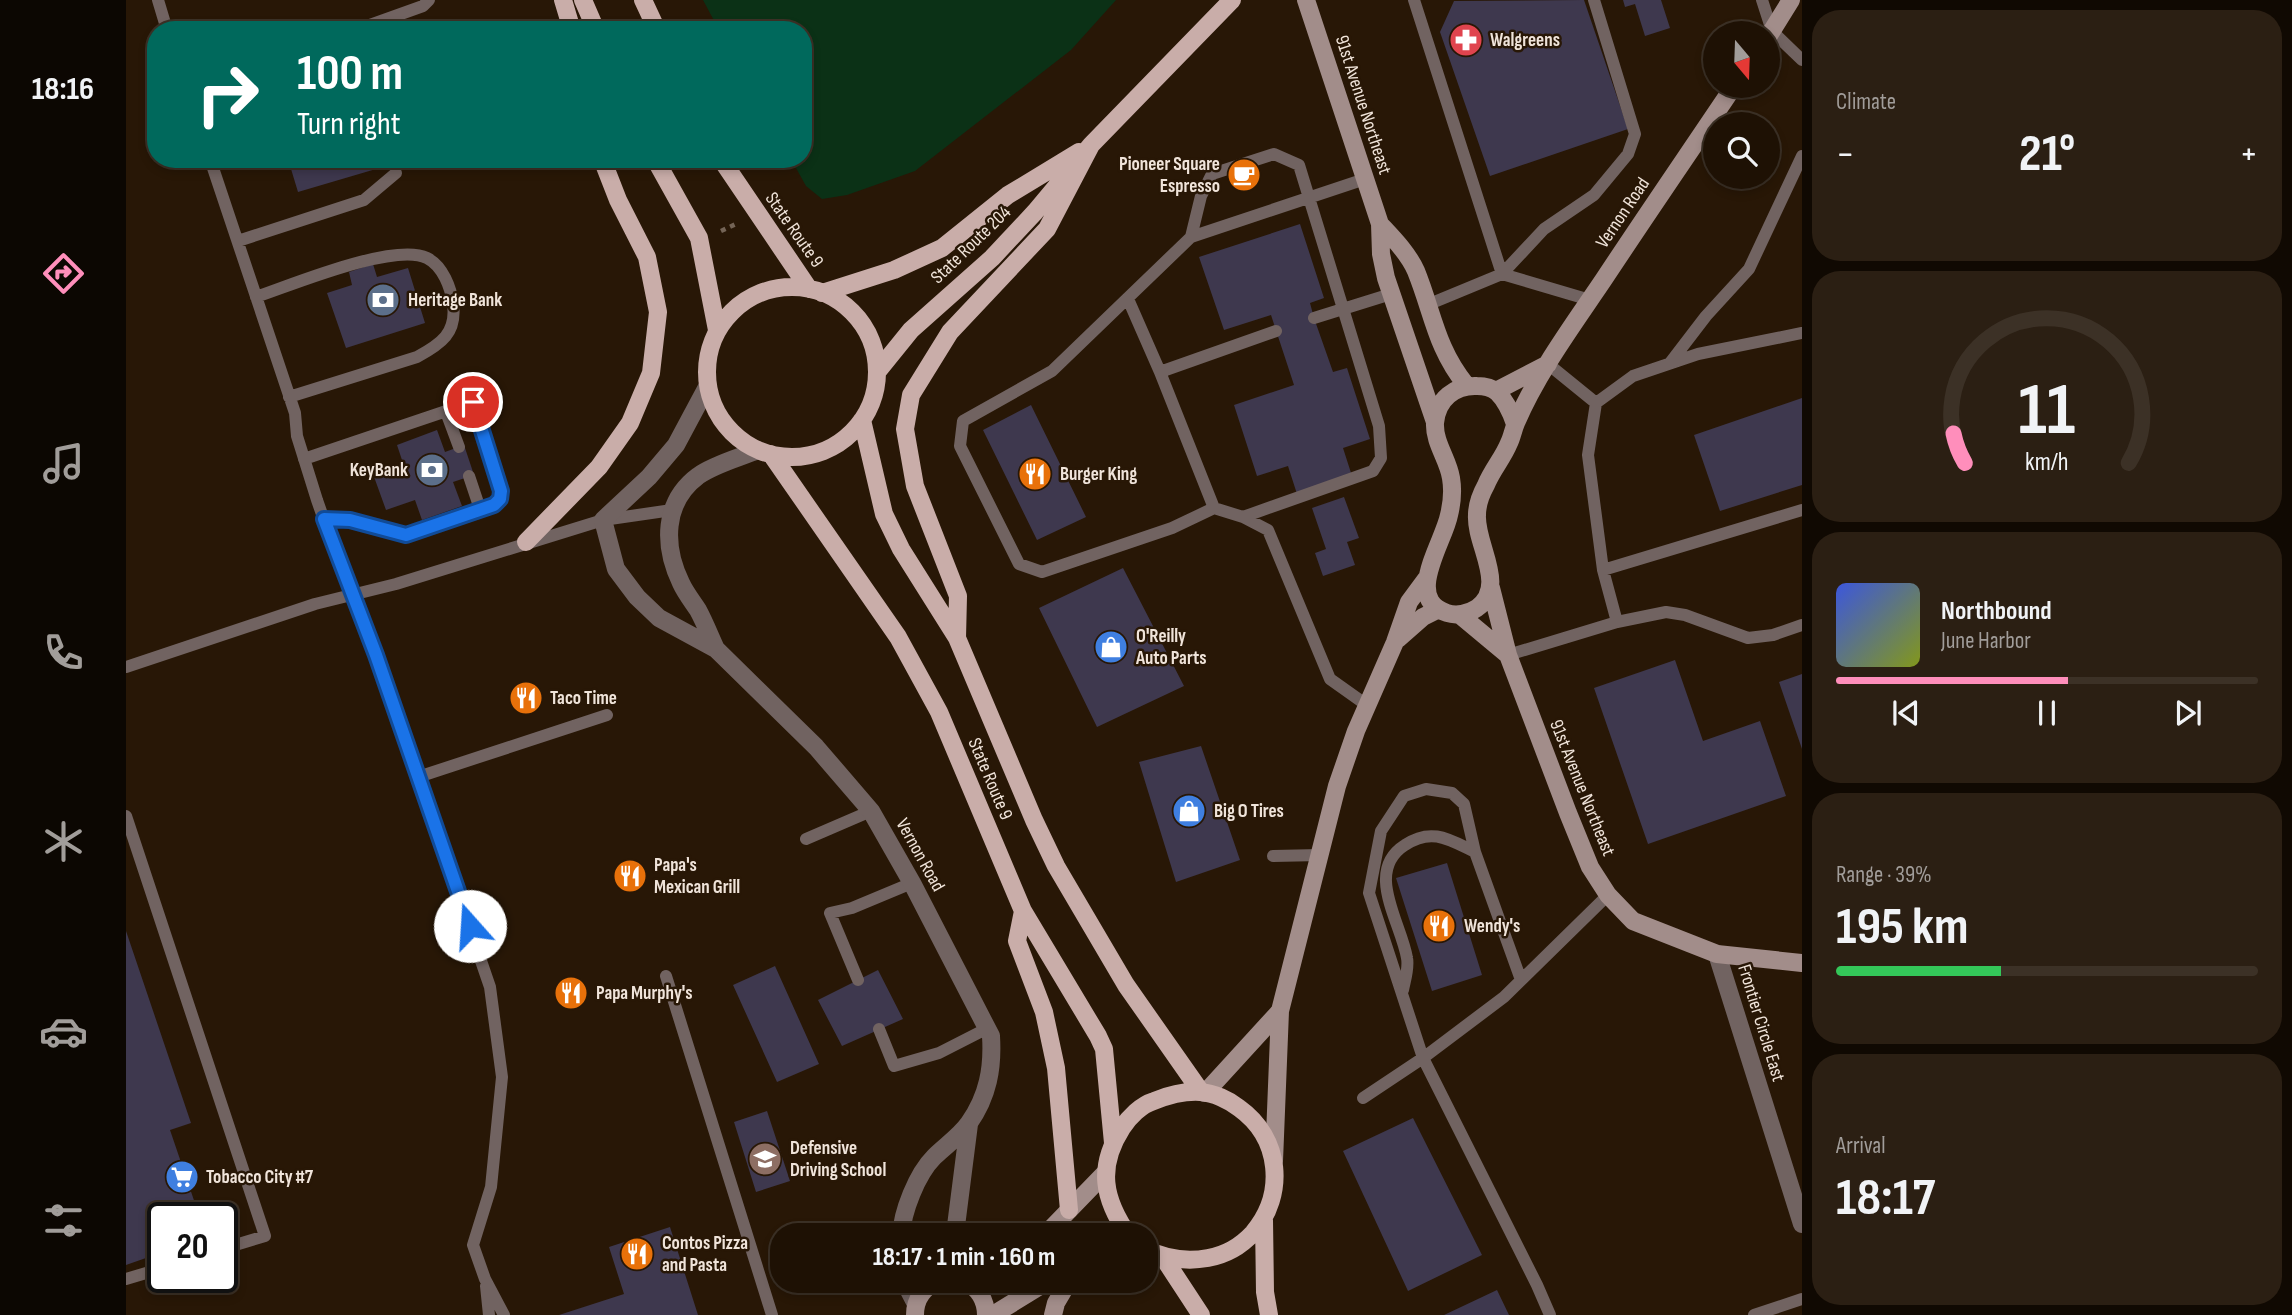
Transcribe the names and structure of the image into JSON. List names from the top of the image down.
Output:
{
  "streets": {
    "main road": ["State Route 9", "State Route 204"],
    "street": ["91st Avenue Northeast", "Vernon Road", "Frontier Circle East"]
  },
  "crossings": [
    ["91st Avenue Northeast", "Vernon Road"],
    ["91st Avenue Northeast", "Frontier Circle East"],
    ["State Route 9", "State Route 204"]
  ],
  "places": {
    "pharmacy": ["Walgreens"],
    "cafe": ["Pioneer Square Espresso"],
    "bank": ["Heritage Bank", "KeyBank"],
    "restaurant": [
      "Burger King",
      "Taco Time",
      "Papa's Mexican Grill",
      "Wendy's",
      "Papa Murphy's",
      "Contos Pizza and Pasta"
    ],
    "shop": ["O'Reilly Auto Parts", "Big O Tires"],
    "school or university": ["Defensive Driving School"],
    "supermarket": ["Tobacco City #7"]
  },
  "north": "bottom",
  "page": {
    "tabs": "18:16",
    "tile": [
      "Climate",
      ["Range · 39%", "195 km"],
      ["Arrival", "18:17"]
    ],
    "turn": ["100 m", "Turn right"],
    "heat": ["−", "21°", "+"],
    "song": ["Northbound", "June Harbor"],
    "limit": "20",
    "trip": "18:17 · 1 min · 160 m",
    "gauge": ["11", "km/h"]
  }
}
